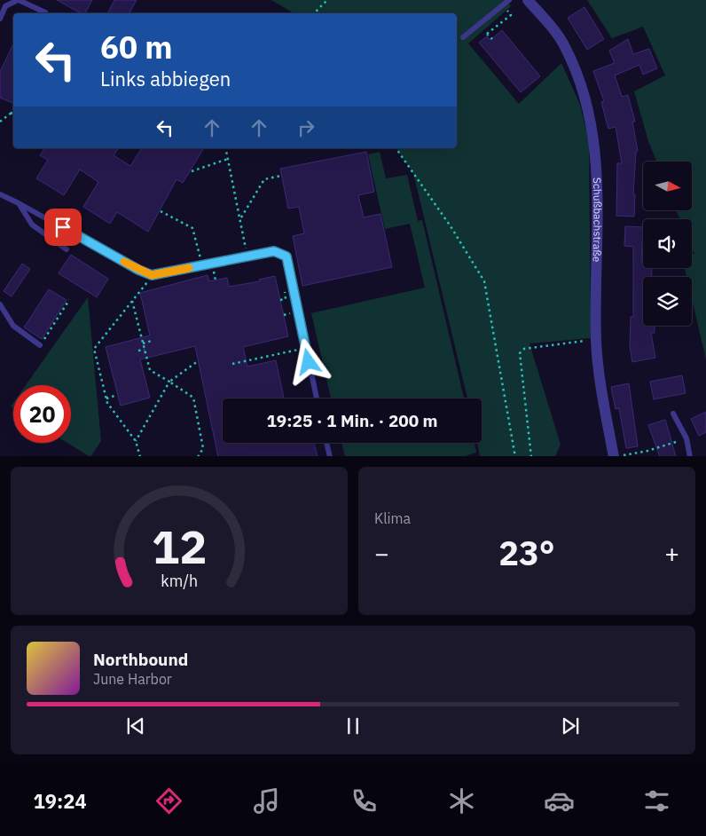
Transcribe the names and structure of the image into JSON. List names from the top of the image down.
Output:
{
  "streets": {
    "street": ["Schußbachstraße"]
  },
  "north": "right",
  "page": {
    "turn": ["60 m", "Links abbiegen"],
    "limit": "20",
    "trip": "19:25 · 1 Min. · 200 m",
    "tile": "Klima",
    "heat": ["−", "23°", "+"],
    "song": ["Northbound", "June Harbor"],
    "tabs": "19:24",
    "gauge": ["12", "km/h"]
  }
}
